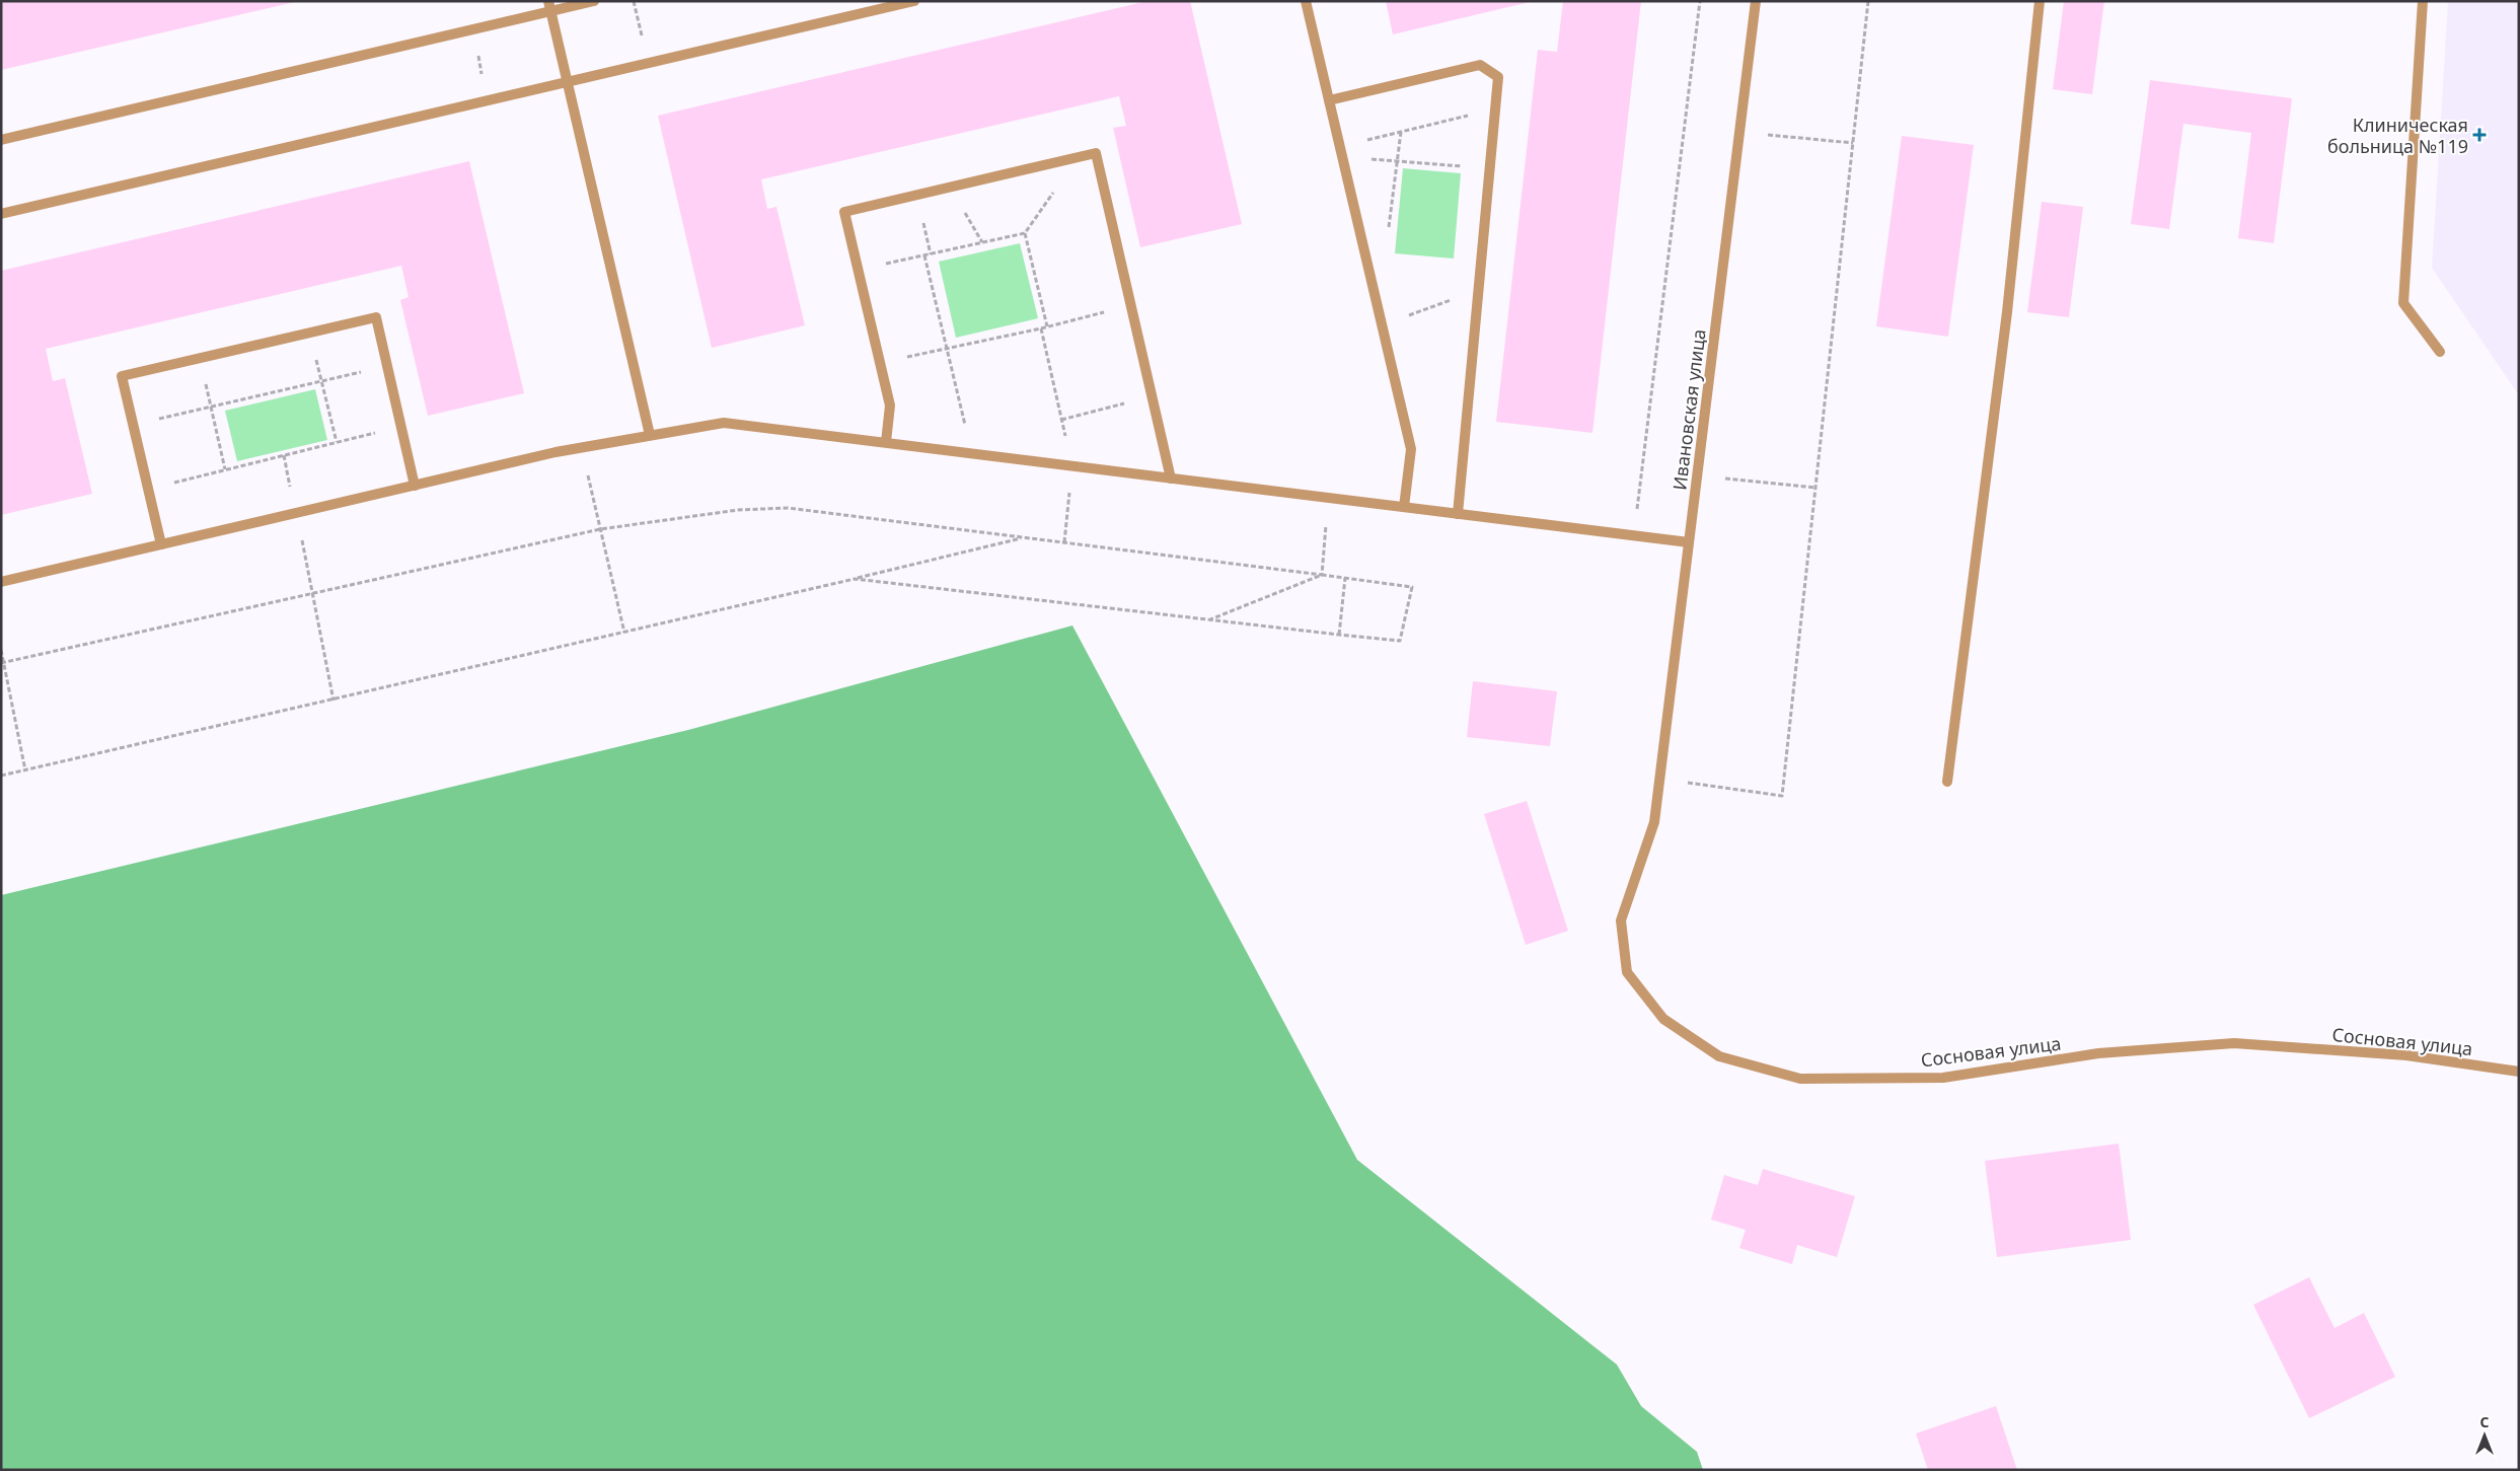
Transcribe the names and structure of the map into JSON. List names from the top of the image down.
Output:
{
  "streets": {
    "street": ["Ивановская улица", "Сосновая улица"]
  },
  "crossings": [
    ["Ивановская улица", "Сосновая улица"]
  ],
  "places": {
    "health": ["Клиническая больница №119"]
  },
  "north": "top"
}
